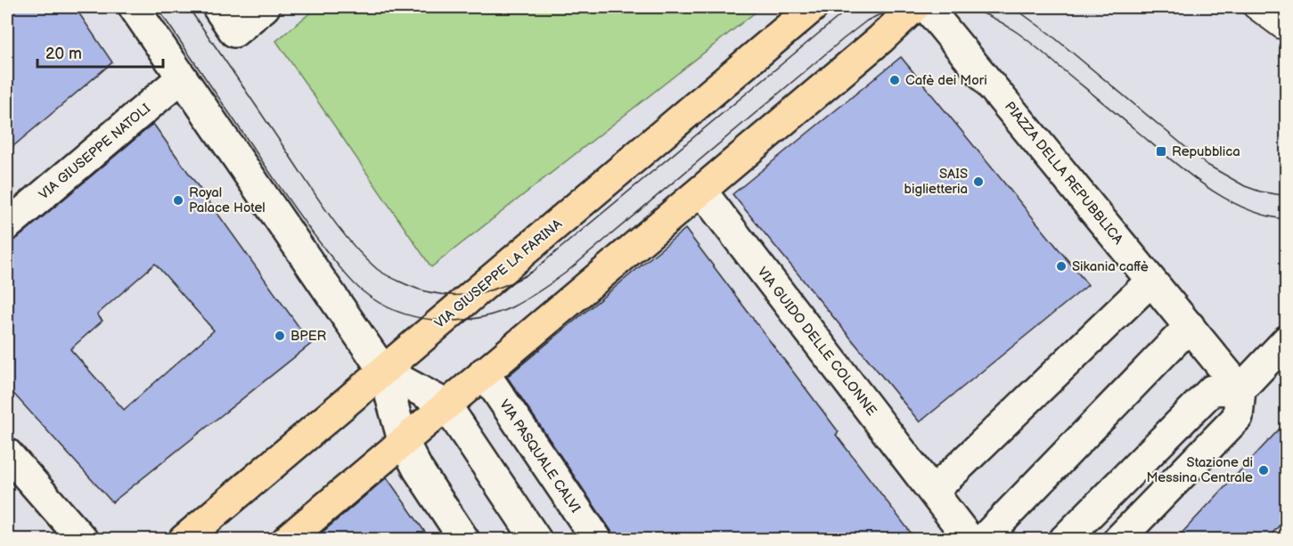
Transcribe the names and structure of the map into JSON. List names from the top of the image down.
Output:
{
  "streets": {
    "main road": ["VIA GIUSEPPE LA FARINA"],
    "street": [
      "VIA GIUSEPPE NATOLI",
      "PIAZZA DELLA REPUBBLICA",
      "VIA GUIDO DELLE COLONNE",
      "VIA PASQUALE CALVI"
    ]
  },
  "places": {
    "other": [
      "Cafè dei Mori",
      "SAIS biglietteria",
      "Royal Palace Hotel",
      "Sikania caffè",
      "BPER",
      "Stazione di Messina Centrale"
    ],
    "transit": ["Repubblica"]
  },
  "scale_bar": "20 m"
}
